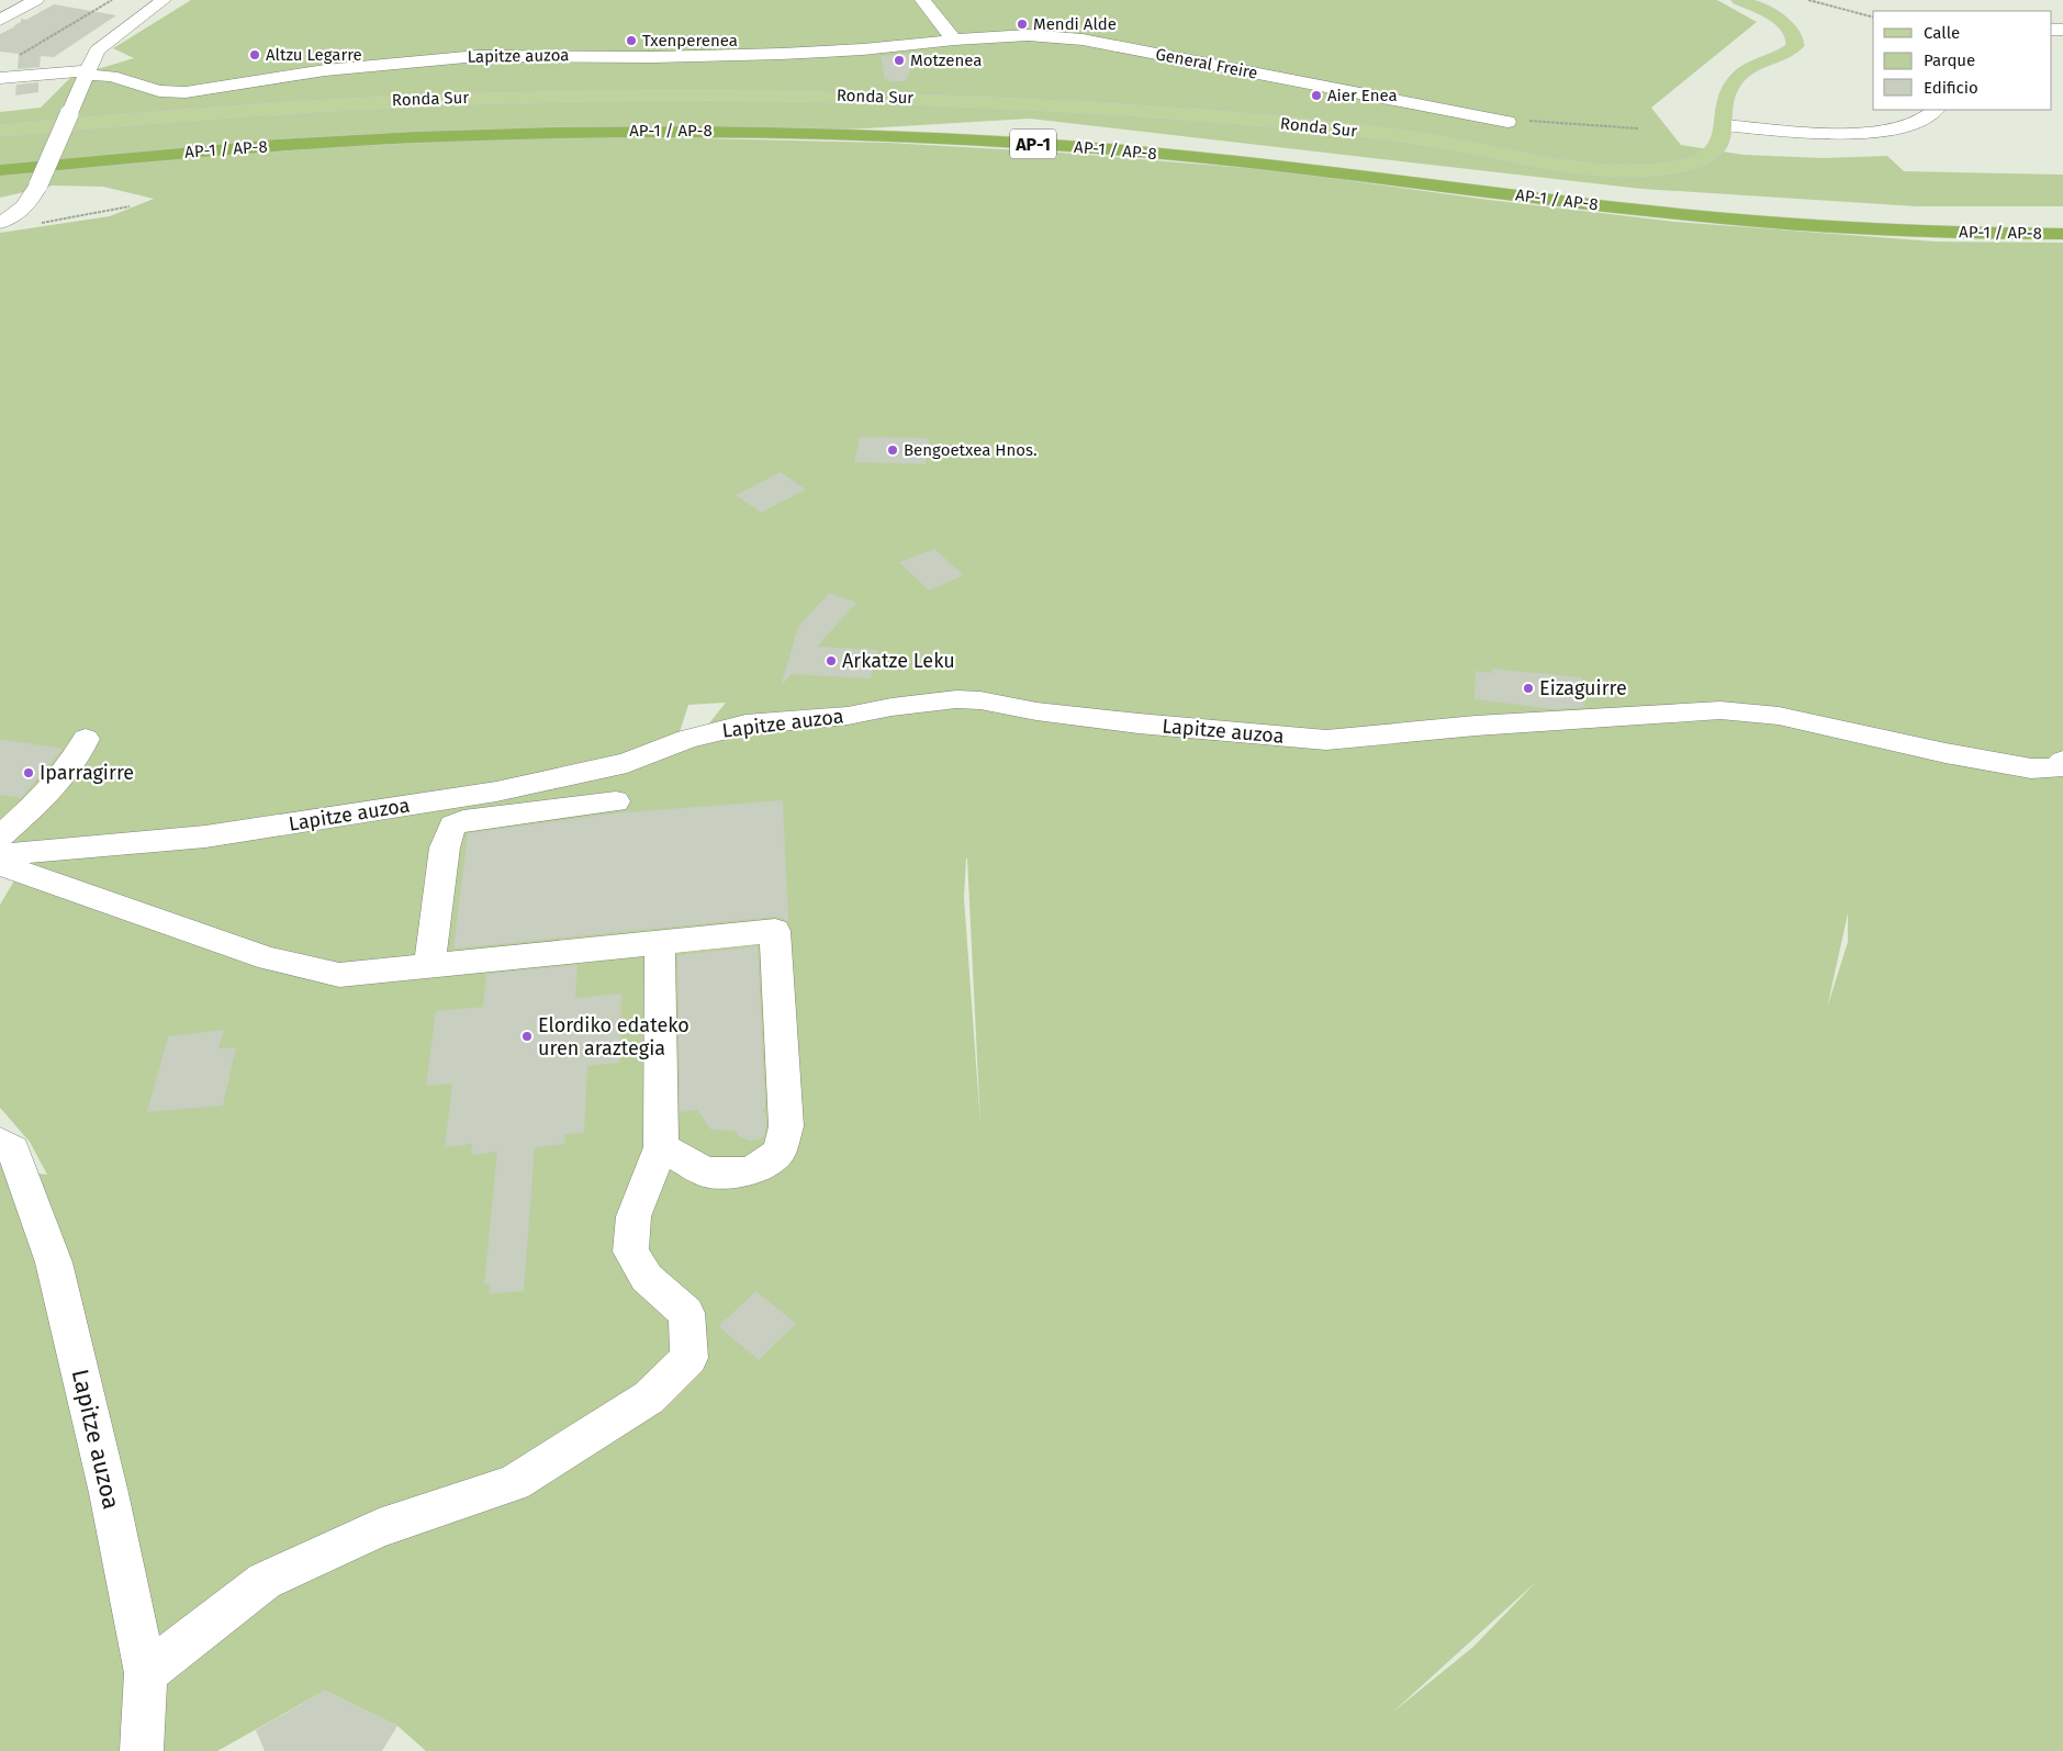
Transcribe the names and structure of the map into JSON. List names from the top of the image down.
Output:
{
  "streets": {
    "highway": ["AP-1 / AP-8", "AP-1"],
    "main road": ["Ronda Sur"],
    "street": ["Lapitze auzoa", "General Freire"]
  },
  "crossings": [
    ["Lapitze auzoa", "General Freire"]
  ],
  "places": [
    "Mendi Alde",
    "Txenperenea",
    "Altzu Legarre",
    "Motzenea",
    "Aier Enea",
    "Bengoetxea Hnos.",
    "Arkatze Leku",
    "Eizaguirre",
    "Iparragirre",
    "Elordiko edateko uren araztegia"
  ],
  "legend": ["Calle", "Parque", "Edificio"]
}
